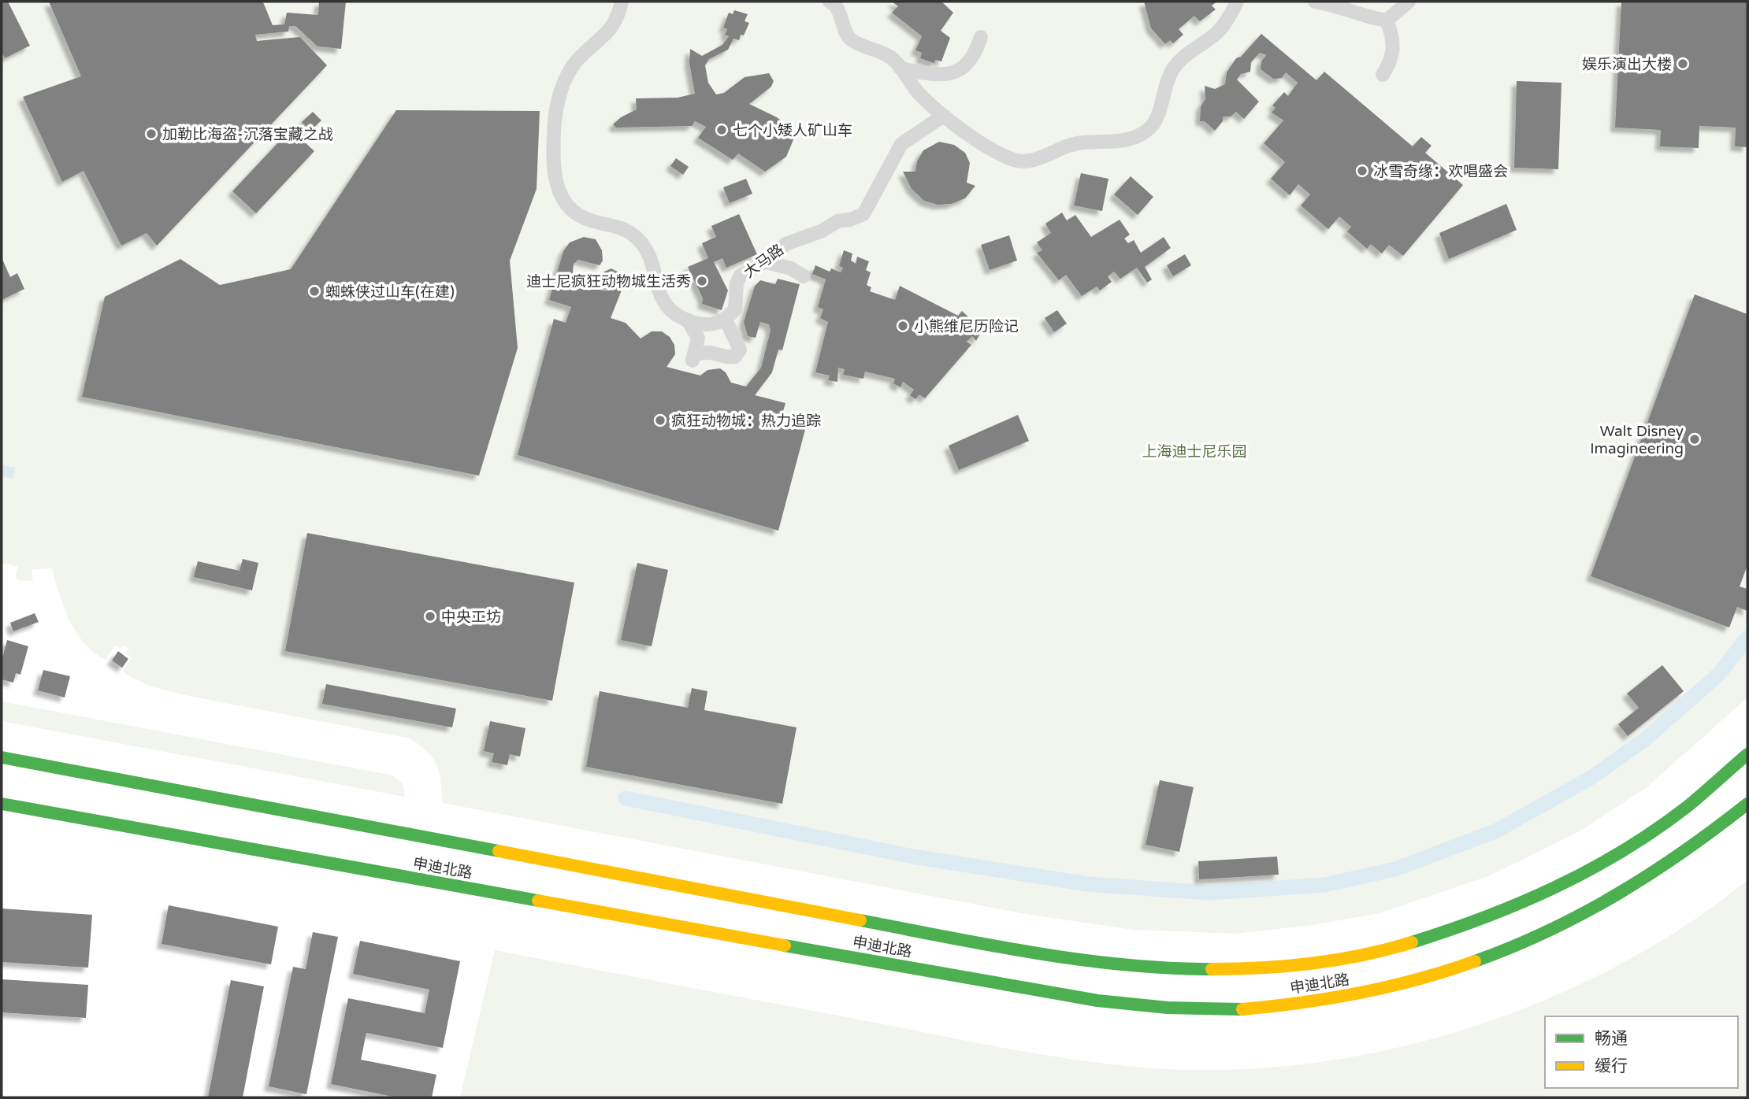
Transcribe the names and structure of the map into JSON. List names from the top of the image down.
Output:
{
  "streets": {
    "street": ["大马路", "申迪北路"]
  },
  "parks": ["上海迪士尼乐园"],
  "places": [
    "娱乐演出大楼",
    "七个小矮人矿山车",
    "加勒比海盗-沉落宝藏之战",
    "冰雪奇缘：欢唱盛会",
    "迪士尼疯狂动物城生活秀",
    "蜘蛛侠过山车(在建)",
    "小熊维尼历险记",
    "疯狂动物城：热力追踪",
    "Walt Disney Imagineering",
    "中央工坊"
  ],
  "legend": ["畅通", "缓行"]
}
